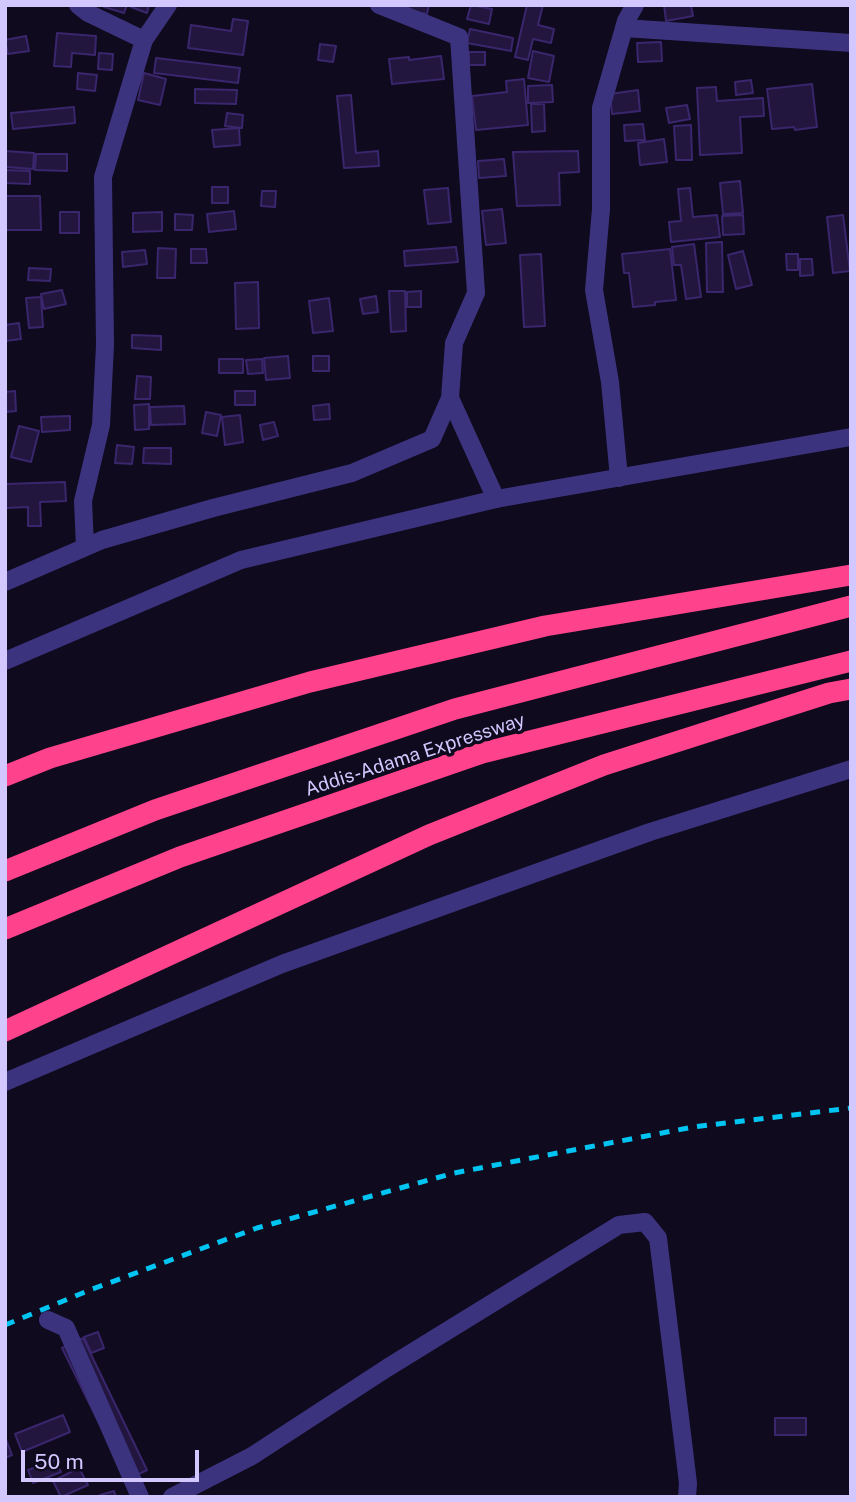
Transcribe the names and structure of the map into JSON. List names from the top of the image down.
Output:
{
  "streets": {
    "highway": ["Addis-Adama Expressway"]
  },
  "scale_bar": "50 m"
}
